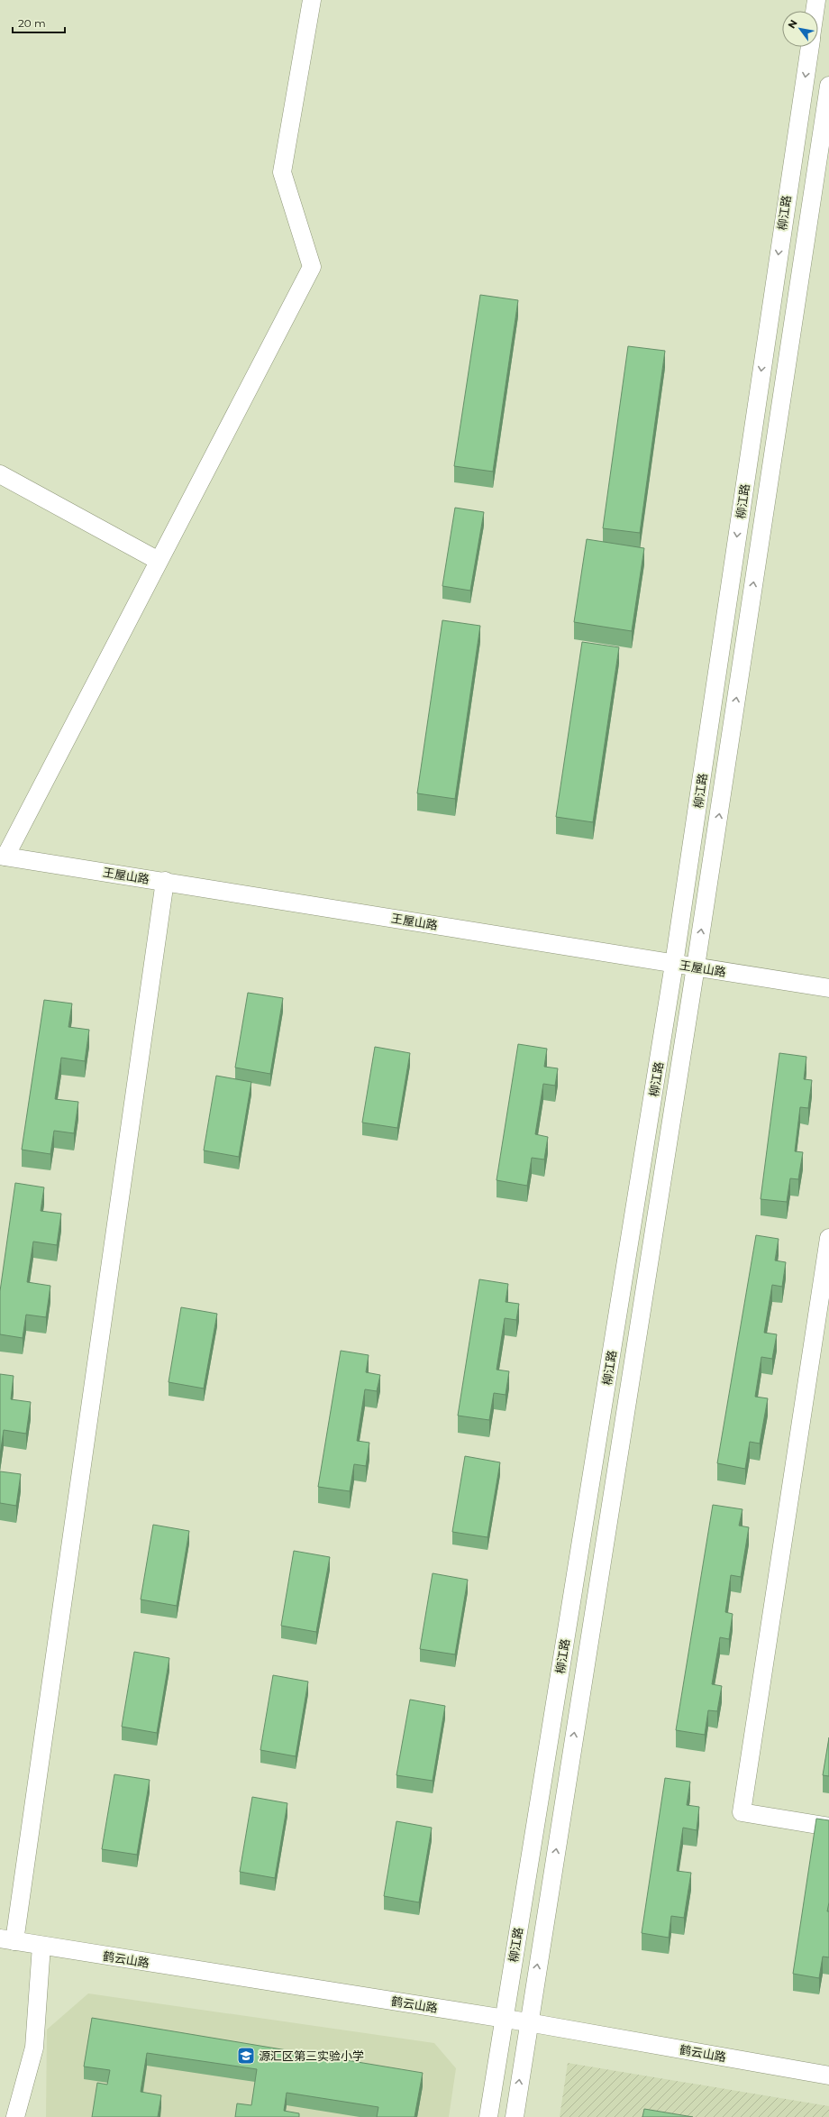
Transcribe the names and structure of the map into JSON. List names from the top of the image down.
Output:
{
  "streets": {
    "street": ["柳江路", "王屋山路", "鹤云山路"]
  },
  "crossings": [
    ["柳江路", "王屋山路"],
    ["柳江路", "鹤云山路"]
  ],
  "places": {
    "school or university": ["源汇区第三实验小学"]
  },
  "scale_bar": "20 m",
  "north": "top left"
}
